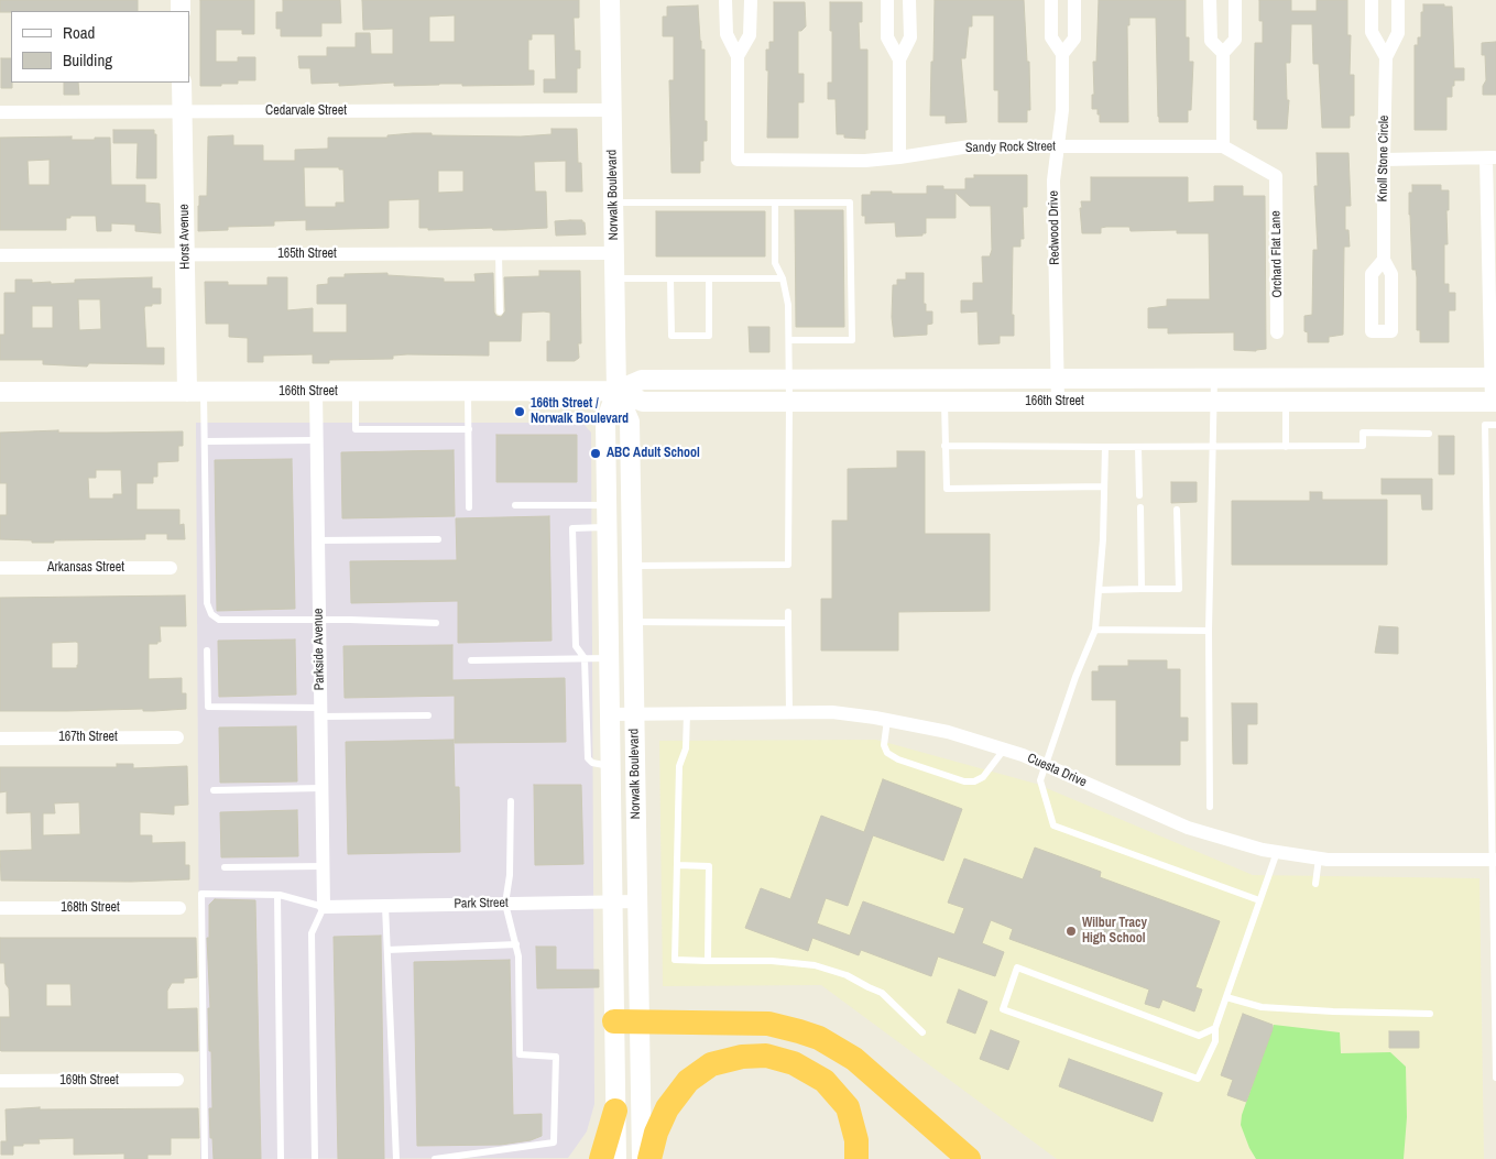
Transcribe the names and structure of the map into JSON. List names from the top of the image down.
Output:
{
  "streets": {
    "street": [
      "Cedarvale Street",
      "Sandy Rock Street",
      "Knoll Stone Circle",
      "Norwalk Boulevard",
      "Redwood Drive",
      "Horst Avenue",
      "165th Street",
      "Orchard Flat Lane",
      "166th Street",
      "Arkansas Street",
      "Parkside Avenue",
      "167th Street",
      "Cuesta Drive",
      "Park Street",
      "168th Street",
      "169th Street"
    ]
  },
  "crossings": [
    ["Cedarvale Street", "Norwalk Boulevard"],
    ["Cedarvale Street", "Horst Avenue"],
    ["Sandy Rock Street", "Redwood Drive"],
    ["Sandy Rock Street", "Orchard Flat Lane"],
    ["Norwalk Boulevard", "165th Street"],
    ["Norwalk Boulevard", "166th Street"],
    ["Norwalk Boulevard", "Cuesta Drive"],
    ["Norwalk Boulevard", "Park Street"],
    ["Redwood Drive", "166th Street"],
    ["Horst Avenue", "165th Street"],
    ["Horst Avenue", "166th Street"],
    ["166th Street", "Parkside Avenue"],
    ["Parkside Avenue", "Park Street"]
  ],
  "places": ["166th Street / Norwalk Boulevard", "ABC Adult School", "Wilbur Tracy High School"],
  "legend": ["Road", "Building"]
}
